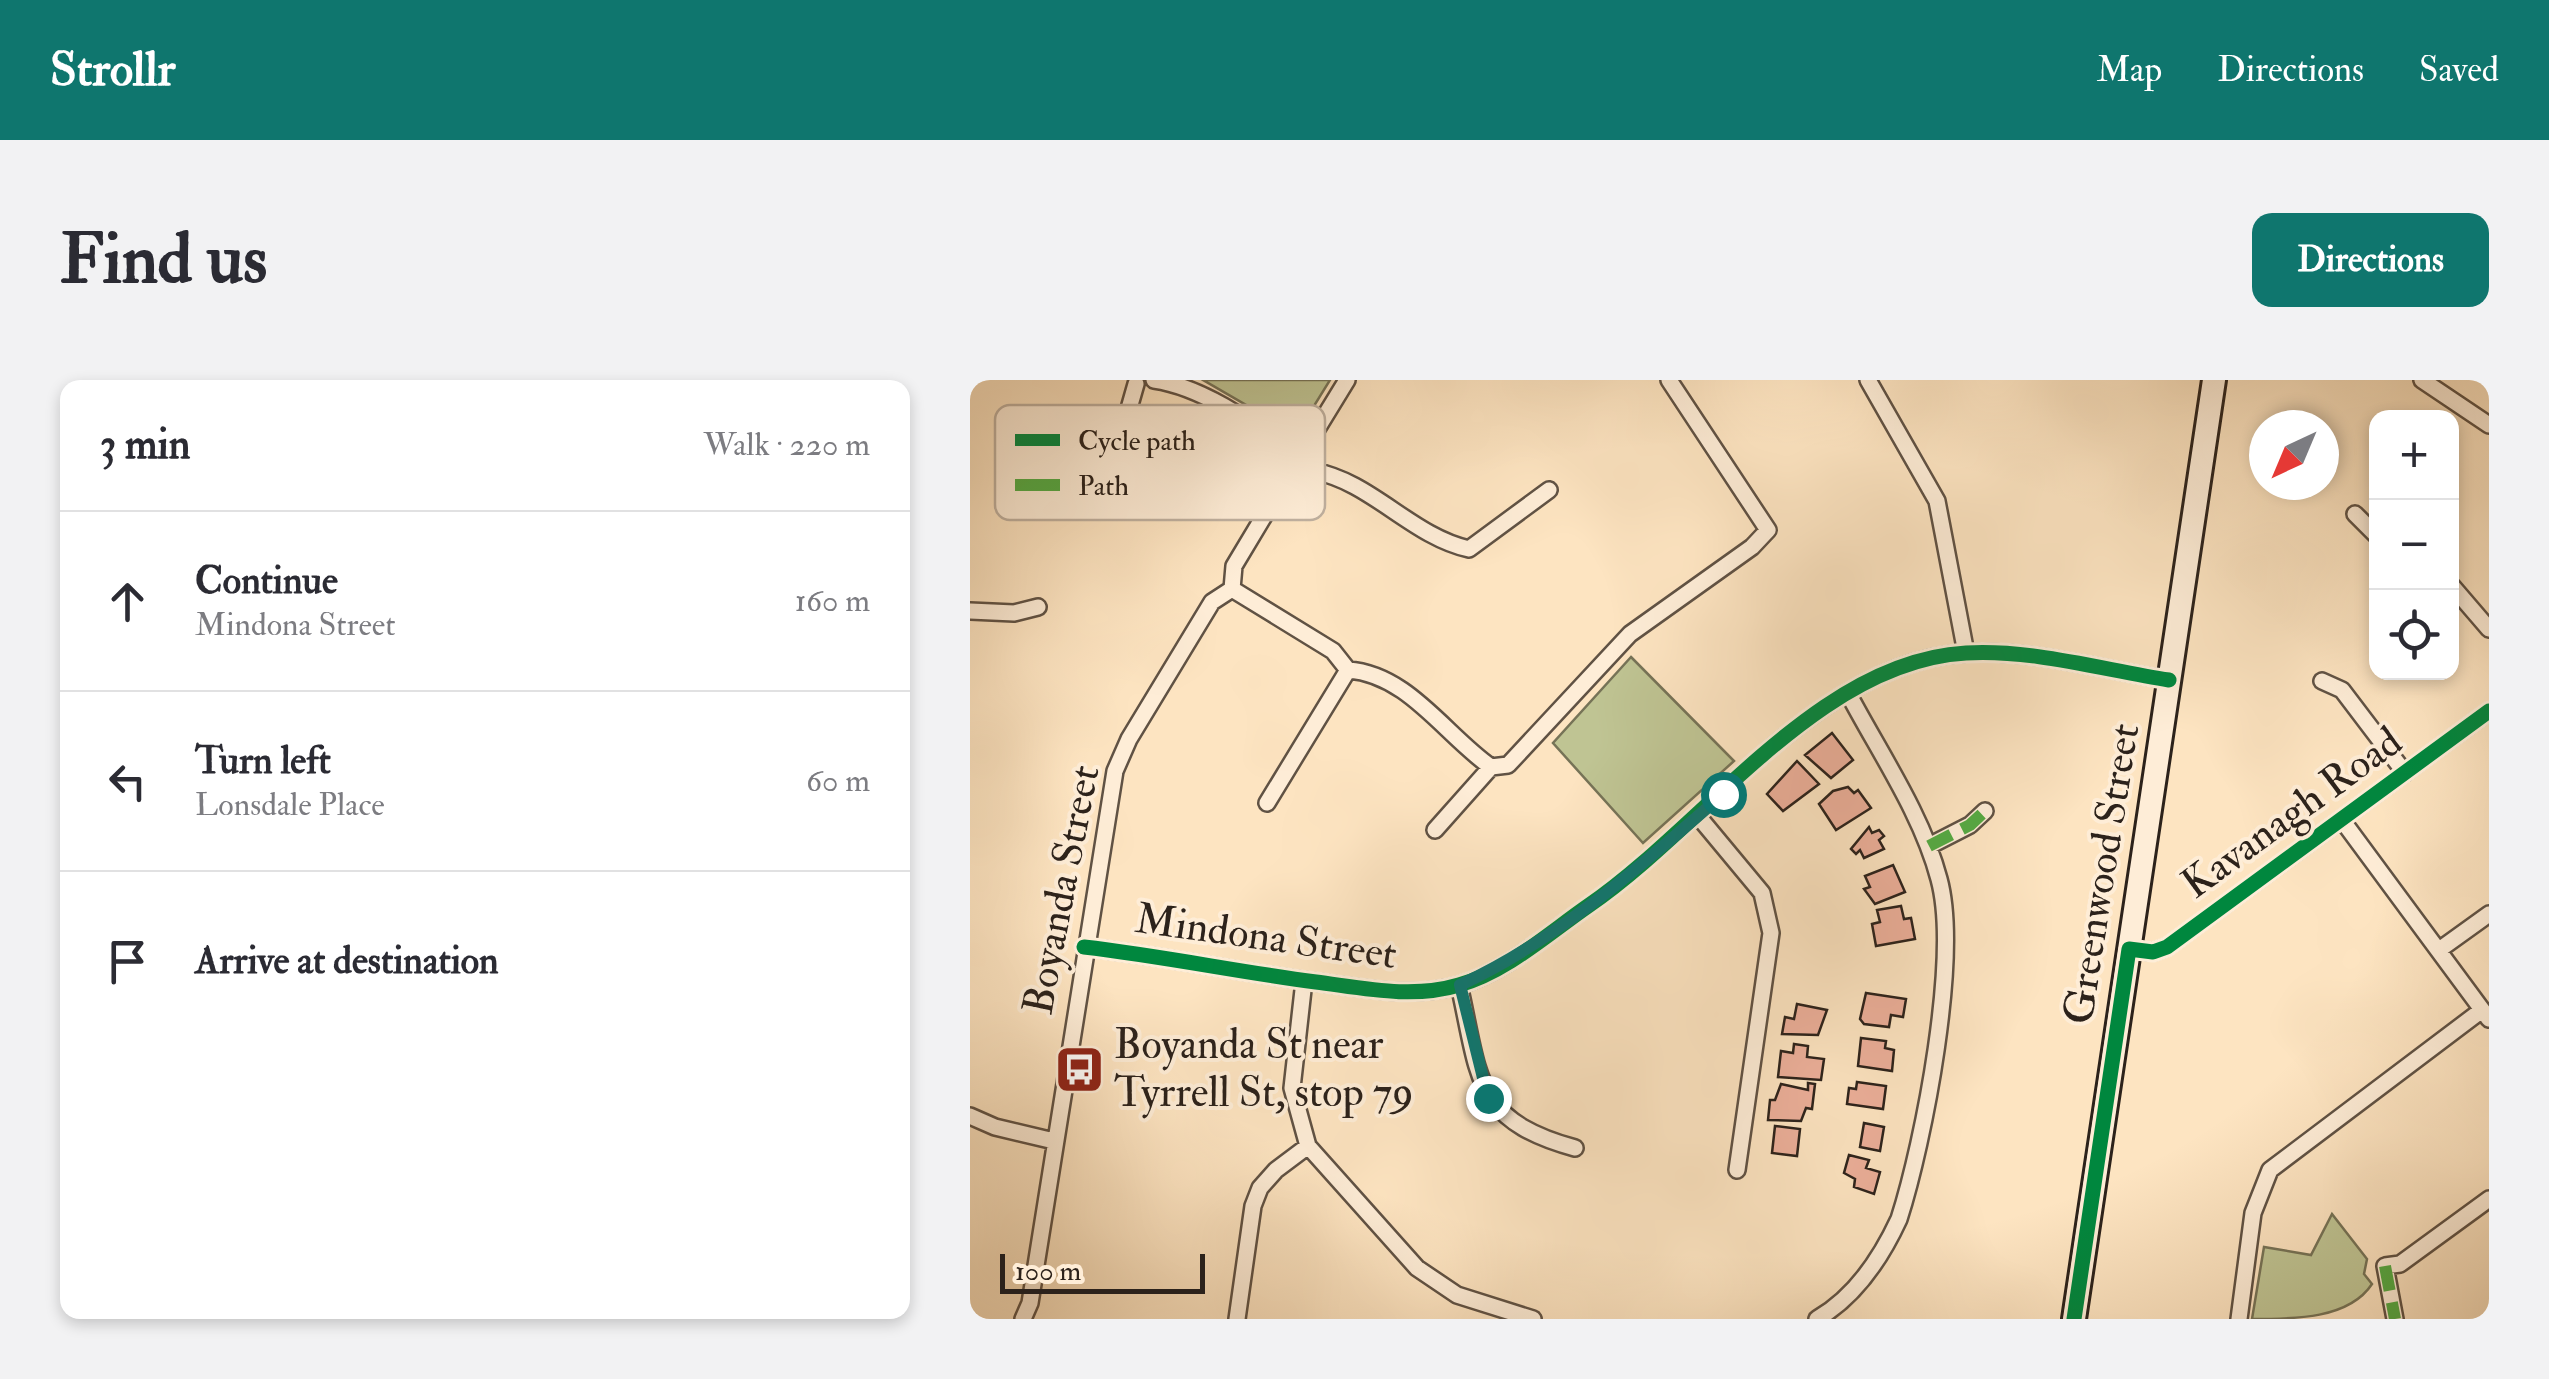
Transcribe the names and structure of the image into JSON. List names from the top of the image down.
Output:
{
  "streets": {
    "street": [
      "Kavanagh Road",
      "Greenwood Street",
      "Boyanda Street",
      "Mindona Street"
    ]
  },
  "crossings": [
    ["Kavanagh Road", "Greenwood Street"],
    ["Greenwood Street", "Mindona Street"],
    ["Boyanda Street", "Mindona Street"]
  ],
  "places": {
    "bus stop": ["Boyanda St near Tyrrell St, stop 79"]
  },
  "legend": ["Cycle path", "Path"],
  "scale_bar": "100 m",
  "north": "bottom left",
  "page": {
    "header": "Strollr",
    "nav": ["Map", "Directions", "Saved"],
    "buttons": "Directions",
    "title": "Find us",
    "heading": ["3 min", "Walk · 220 m"],
    "map_buttons": ["+", "−"],
    "list": [
      ["Continue", "Mindona Street", "160 m"],
      ["Turn left", "Lonsdale Place", "60 m"],
      "Arrive at destination"
    ],
    "scale": "100 m"
  }
}
